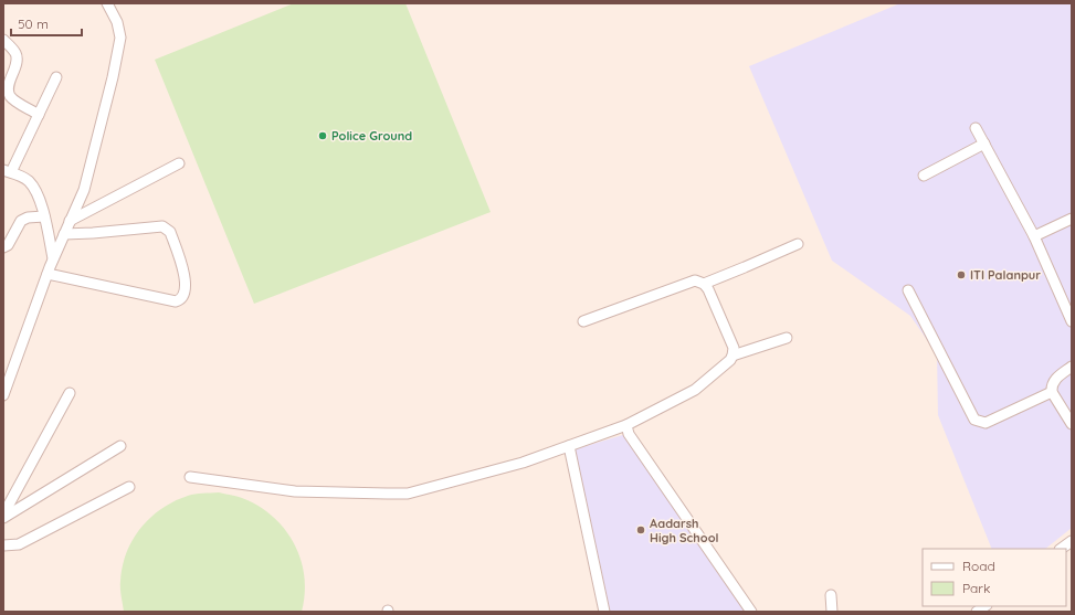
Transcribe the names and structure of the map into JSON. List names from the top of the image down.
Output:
{
  "places": ["Police Ground", "ITI Palanpur", "Aadarsh High School"],
  "legend": ["Road", "Park"],
  "scale_bar": "50 m"
}
